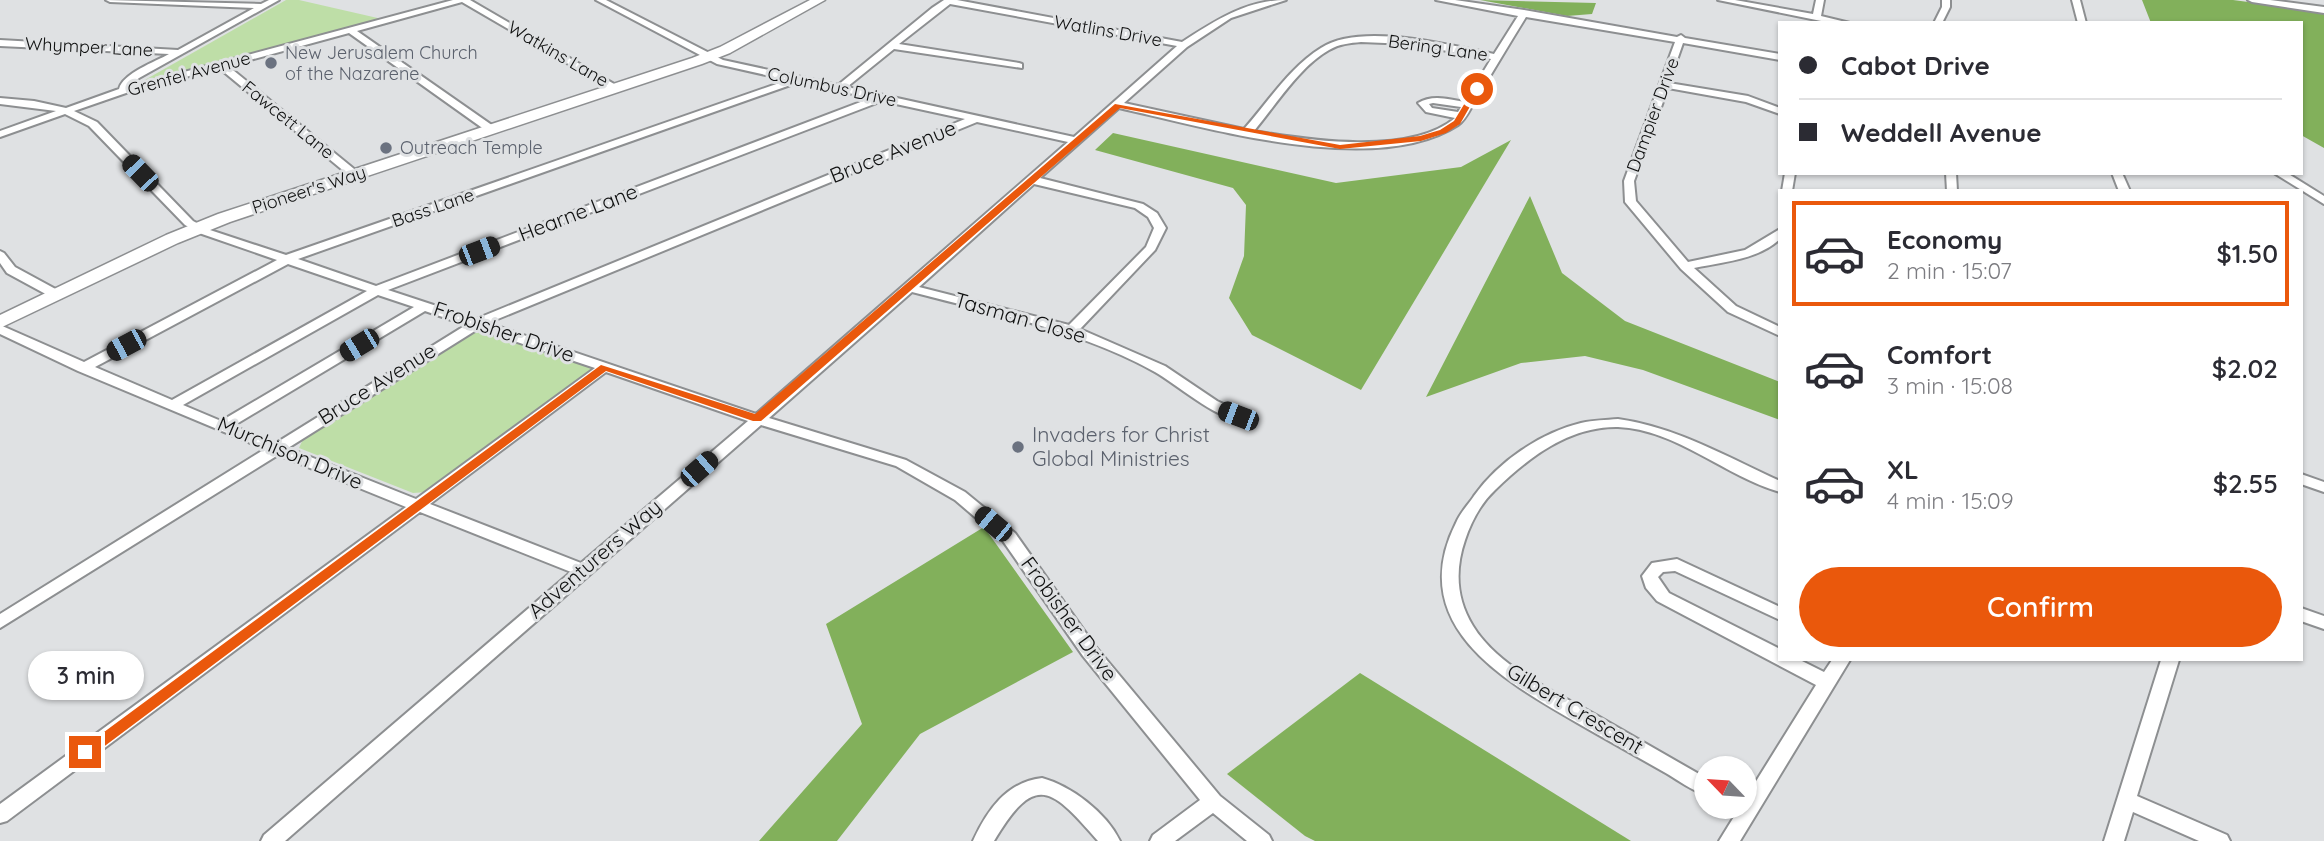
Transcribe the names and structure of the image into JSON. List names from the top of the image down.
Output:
{
  "streets": {
    "main road": ["Pioneer's Way"],
    "street": [
      "Watlins Drive",
      "Whymper Lane",
      "Bering Lane",
      "Watkins Lane",
      "Grenfel Avenue",
      "Columbus Drive",
      "Dampier Drive",
      "Fawcett Lane",
      "Bruce Avenue",
      "Bass Lane",
      "Hearne Lane",
      "Tasman Close",
      "Frobisher Drive",
      "Murchison Drive",
      "Adventurers Way",
      "Gilbert Crescent"
    ]
  },
  "crossings": [
    ["Watlins Drive", "Adventurers Way"],
    ["Watkins Lane", "Grenfel Avenue"],
    ["Watkins Lane", "Pioneer's Way"],
    ["Grenfel Avenue", "Fawcett Lane"],
    ["Grenfel Avenue", "Frobisher Drive"],
    ["Columbus Drive", "Bruce Avenue"],
    ["Columbus Drive", "Pioneer's Way"],
    ["Columbus Drive", "Bass Lane"],
    ["Columbus Drive", "Hearne Lane"],
    ["Columbus Drive", "Adventurers Way"],
    ["Fawcett Lane", "Pioneer's Way"],
    ["Bruce Avenue", "Frobisher Drive"],
    ["Bruce Avenue", "Murchison Drive"],
    ["Pioneer's Way", "Frobisher Drive"],
    ["Bass Lane", "Frobisher Drive"],
    ["Bass Lane", "Murchison Drive"],
    ["Hearne Lane", "Frobisher Drive"],
    ["Hearne Lane", "Murchison Drive"],
    ["Tasman Close", "Adventurers Way"],
    ["Frobisher Drive", "Adventurers Way"],
    ["Murchison Drive", "Adventurers Way"]
  ],
  "places": ["New Jerusalem Church of the Nazarene", "Outreach Temple", "Invaders for Christ Global Ministries"],
  "north": "top left",
  "page": {
    "banner": ["Cabot Drive", "Weddell Avenue"],
    "list": [
      {
        "name": "Economy",
        "note": "2 min · 15:07",
        "value": "$1.50"
      },
      {
        "name": "Comfort",
        "note": "3 min · 15:08",
        "value": "$2.02"
      },
      {
        "name": "XL",
        "note": "4 min · 15:09",
        "value": "$2.55"
      }
    ],
    "buttons": "Confirm",
    "bubble": "3 min"
  }
}
